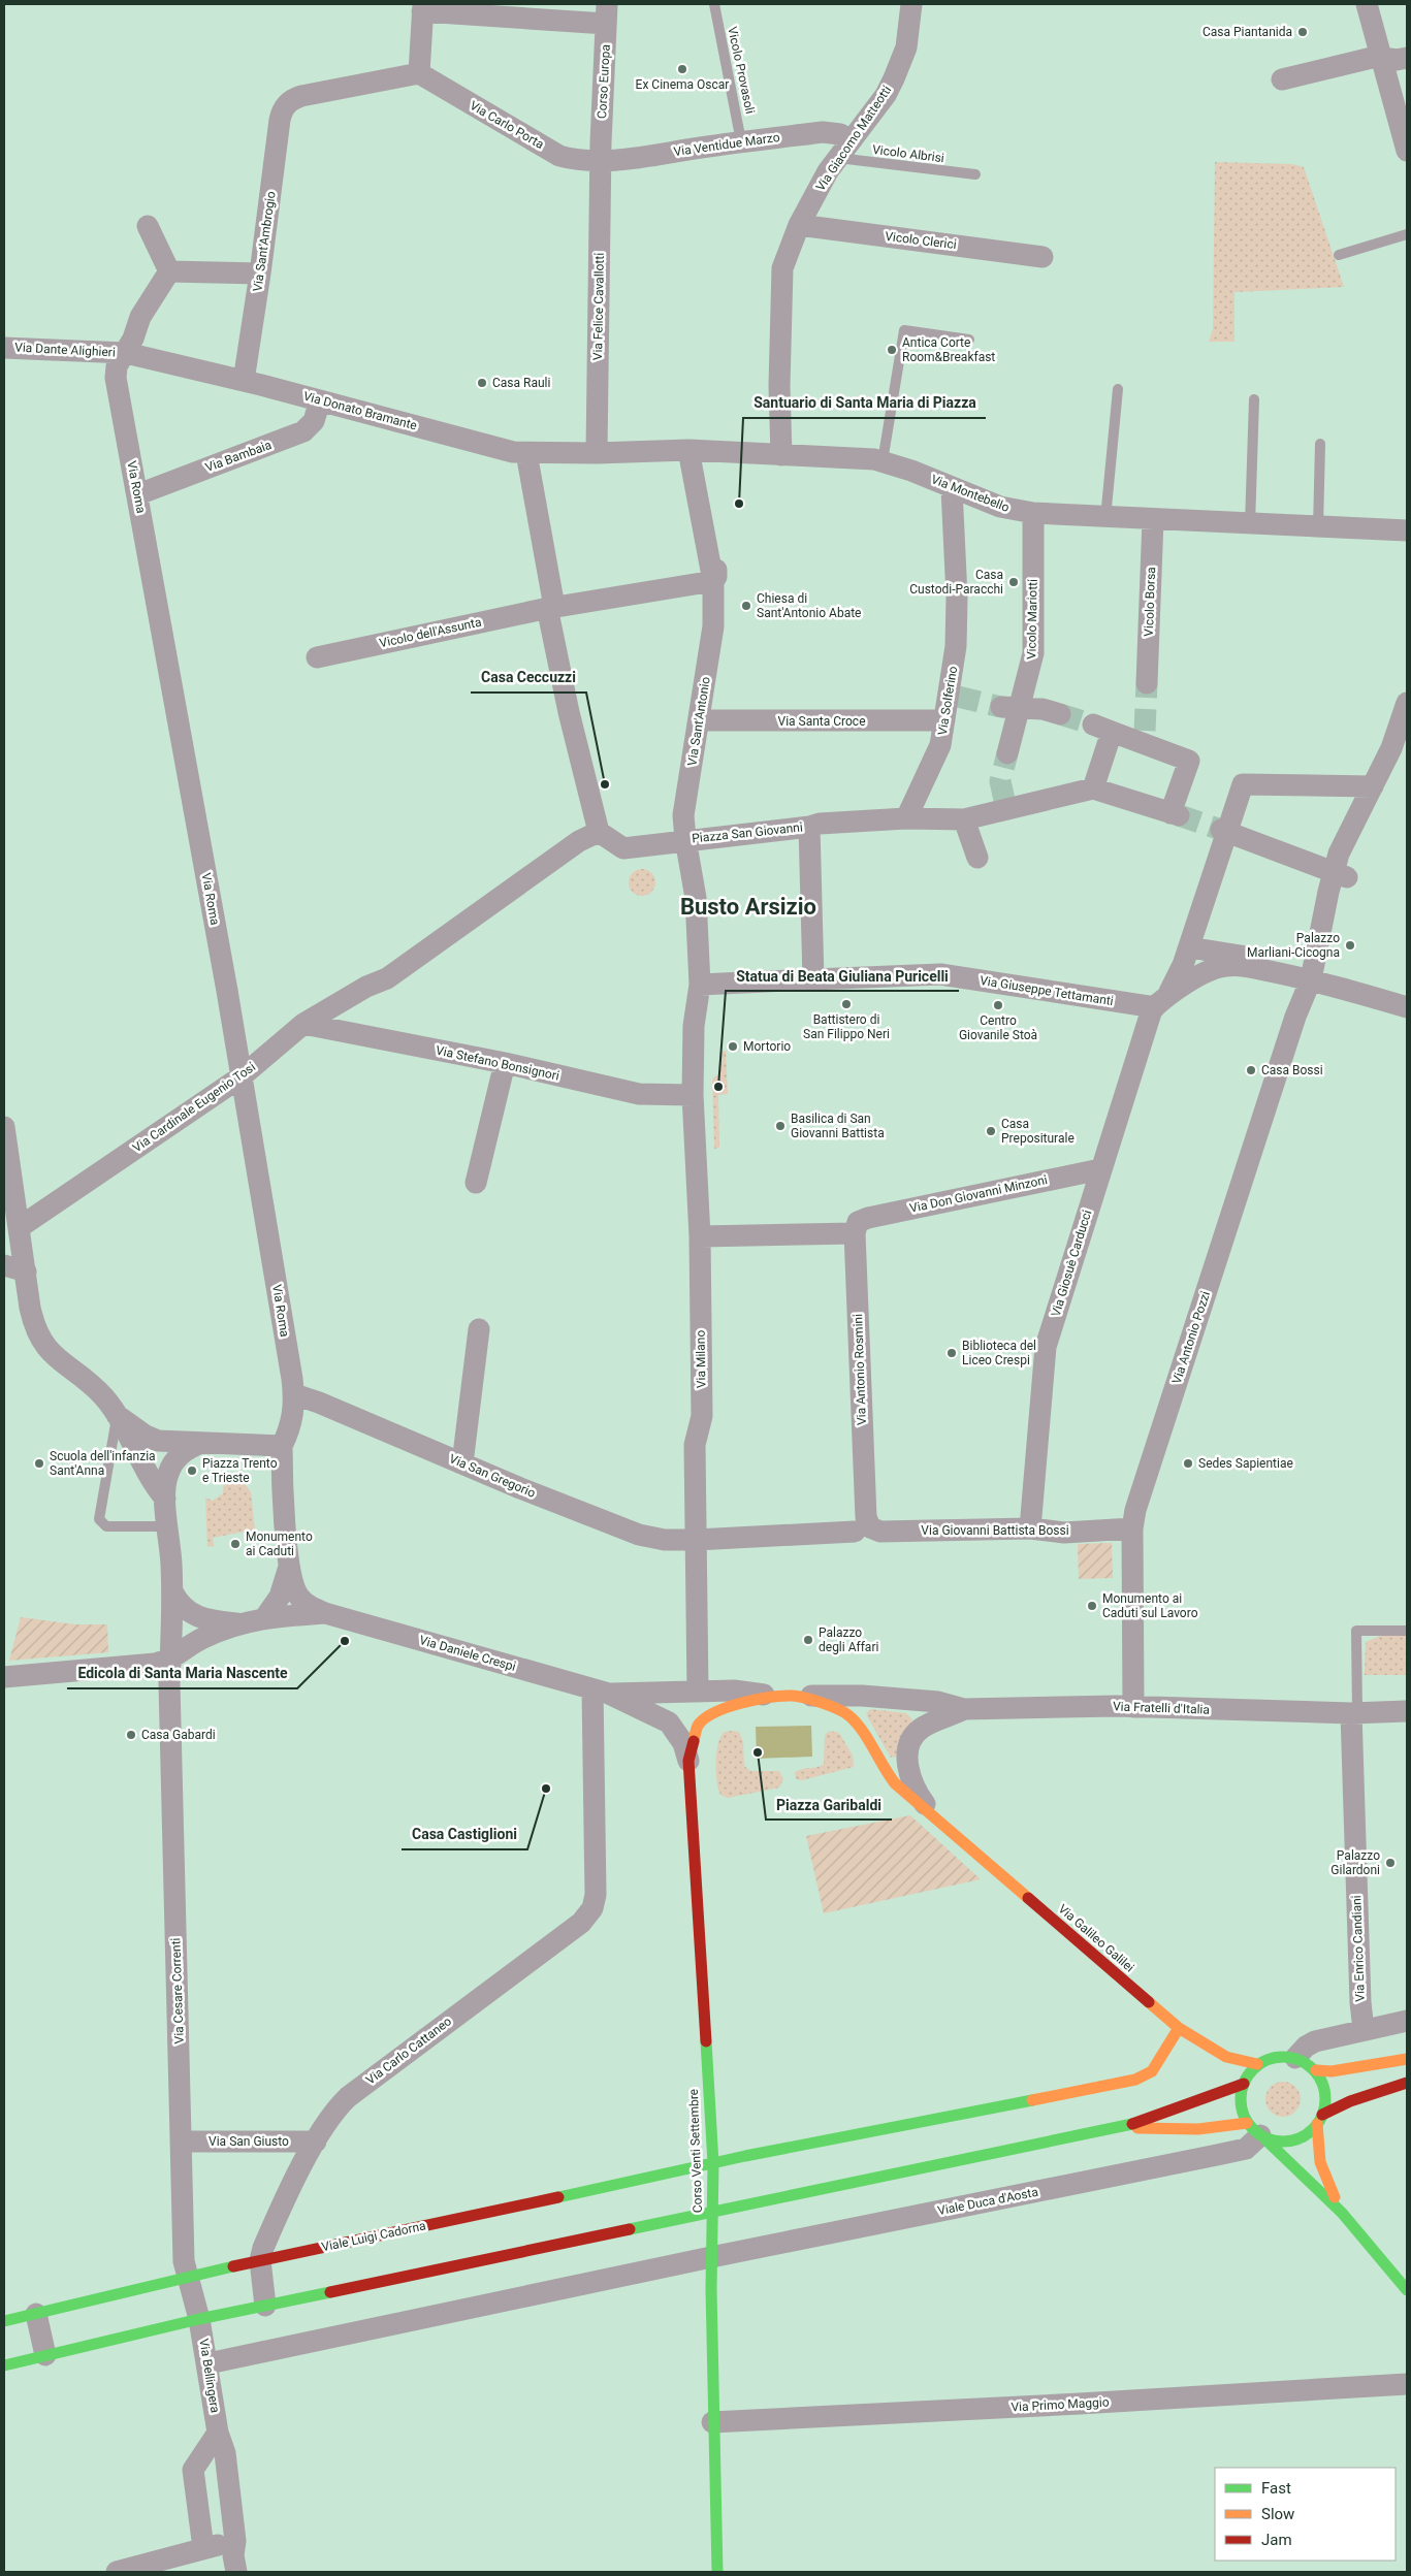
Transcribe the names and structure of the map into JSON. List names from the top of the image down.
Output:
{
  "streets": {
    "street": [
      "Corso Europa",
      "Via Carlo Porta",
      "Via Giacomo Matteotti",
      "Via Ventidue Marzo",
      "Vicolo Clerici",
      "Via Sant'Ambrogio",
      "Via Felice Cavallotti",
      "Via Dante Alighieri",
      "Via Donato Bramante",
      "Via Bambaia",
      "Via Roma",
      "Via Montebello",
      "Vicolo Borsa",
      "Vicolo Mariotti",
      "Vicolo dell'Assunta",
      "Via Solferino",
      "Via Sant'Antonio",
      "Via Santa Croce",
      "Piazza San Giovanni",
      "Via Giuseppe Tettamanti",
      "Via Stefano Bonsignori",
      "Via Cardinale Eugenio Tosi",
      "Via Don Giovanni Minzoni",
      "Via Giosuè Carducci",
      "Via Antonio Pozzi",
      "Via Milano",
      "Via Antonio Rosmini",
      "Via San Gregorio",
      "Via Giovanni Battista Bossi",
      "Via Daniele Crespi",
      "Via Fratelli d'Italia",
      "Via Galileo Galilei",
      "Via Enrico Candiani",
      "Via Cesare Correnti",
      "Via Carlo Cattaneo",
      "Via San Giusto",
      "Corso Venti Settembre",
      "Viale Duca d'Aosta",
      "Viale Luigi Cadorna",
      "Via Bellingera",
      "Via Primo Maggio"
    ],
    "lane": ["Vicolo Provasoli", "Vicolo Albrisi"]
  },
  "crossings": [
    ["Vicolo Provasoli", "Via Ventidue Marzo"],
    ["Corso Europa", "Via Carlo Porta"],
    ["Corso Europa", "Via Ventidue Marzo"],
    ["Corso Europa", "Via Felice Cavallotti"],
    ["Via Carlo Porta", "Via Ventidue Marzo"],
    ["Via Carlo Porta", "Via Sant'Ambrogio"],
    ["Via Carlo Porta", "Via Felice Cavallotti"],
    ["Via Giacomo Matteotti", "Via Ventidue Marzo"],
    ["Via Giacomo Matteotti", "Vicolo Albrisi"],
    ["Via Giacomo Matteotti", "Vicolo Clerici"],
    ["Via Giacomo Matteotti", "Via Montebello"],
    ["Via Ventidue Marzo", "Via Felice Cavallotti"],
    ["Via Sant'Ambrogio", "Via Donato Bramante"],
    ["Via Felice Cavallotti", "Via Donato Bramante"],
    ["Via Felice Cavallotti", "Via Montebello"],
    ["Via Dante Alighieri", "Via Donato Bramante"],
    ["Via Dante Alighieri", "Via Roma"],
    ["Via Donato Bramante", "Via Bambaia"],
    ["Via Donato Bramante", "Via Roma"],
    ["Via Donato Bramante", "Via Montebello"],
    ["Via Bambaia", "Via Roma"],
    ["Via Roma", "Via Cardinale Eugenio Tosi"],
    ["Via Roma", "Via San Gregorio"],
    ["Via Montebello", "Vicolo Borsa"],
    ["Via Montebello", "Vicolo Mariotti"],
    ["Via Montebello", "Via Solferino"],
    ["Via Montebello", "Via Sant'Antonio"],
    ["Vicolo dell'Assunta", "Via Sant'Antonio"],
    ["Via Solferino", "Via Santa Croce"],
    ["Via Sant'Antonio", "Via Santa Croce"],
    ["Via Sant'Antonio", "Piazza San Giovanni"],
    ["Piazza San Giovanni", "Via Giuseppe Tettamanti"],
    ["Piazza San Giovanni", "Via Cardinale Eugenio Tosi"],
    ["Piazza San Giovanni", "Via Milano"],
    ["Via Giuseppe Tettamanti", "Via Giosuè Carducci"],
    ["Via Stefano Bonsignori", "Via Cardinale Eugenio Tosi"],
    ["Via Stefano Bonsignori", "Via Milano"],
    ["Via Don Giovanni Minzoni", "Via Giosuè Carducci"],
    ["Via Don Giovanni Minzoni", "Via Milano"],
    ["Via Don Giovanni Minzoni", "Via Antonio Rosmini"],
    ["Via Giosuè Carducci", "Via Antonio Pozzi"],
    ["Via Giosuè Carducci", "Via Giovanni Battista Bossi"],
    ["Via Antonio Pozzi", "Via Giovanni Battista Bossi"],
    ["Via Antonio Pozzi", "Via Fratelli d'Italia"],
    ["Via Milano", "Via San Gregorio"],
    ["Via Antonio Rosmini", "Via Giovanni Battista Bossi"],
    ["Via Daniele Crespi", "Via Carlo Cattaneo"],
    ["Via Fratelli d'Italia", "Via Enrico Candiani"],
    ["Via Galileo Galilei", "Corso Venti Settembre"],
    ["Via Galileo Galilei", "Viale Duca d'Aosta"],
    ["Via Cesare Correnti", "Via San Giusto"],
    ["Via Cesare Correnti", "Viale Luigi Cadorna"],
    ["Via Cesare Correnti", "Via Bellingera"],
    ["Via Carlo Cattaneo", "Via San Giusto"],
    ["Via Carlo Cattaneo", "Viale Luigi Cadorna"],
    ["Corso Venti Settembre", "Viale Duca d'Aosta"],
    ["Corso Venti Settembre", "Viale Luigi Cadorna"],
    ["Corso Venti Settembre", "Via Primo Maggio"]
  ],
  "districts": ["Busto Arsizio"],
  "places": [
    "Casa Piantanida",
    "Ex Cinema Oscar",
    "Antica Corte Room&Breakfast",
    "Casa Rauli",
    "Santuario di Santa Maria di Piazza",
    "Casa Custodi-Paracchi",
    "Chiesa di Sant'Antonio Abate",
    "Casa Ceccuzzi",
    "Palazzo Marliani-Cicogna",
    "Battistero di San Filippo Neri",
    "Centro Giovanile Stoà",
    "Mortorio",
    "Casa Bossi",
    "Statua di Beata Giuliana Puricelli",
    "Basilica di San Giovanni Battista",
    "Casa Prepositurale",
    "Biblioteca del Liceo Crespi",
    "Scuola dell'infanzia Sant'Anna",
    "Sedes Sapientiae",
    "Piazza Trento e Trieste",
    "Monumento ai Caduti",
    "Monumento ai Caduti sul Lavoro",
    "Palazzo degli Affari",
    "Edicola di Santa Maria Nascente",
    "Casa Gabardi",
    "Piazza Garibaldi",
    "Casa Castiglioni",
    "Palazzo Gilardoni"
  ],
  "legend": ["Fast", "Slow", "Jam"]
}
